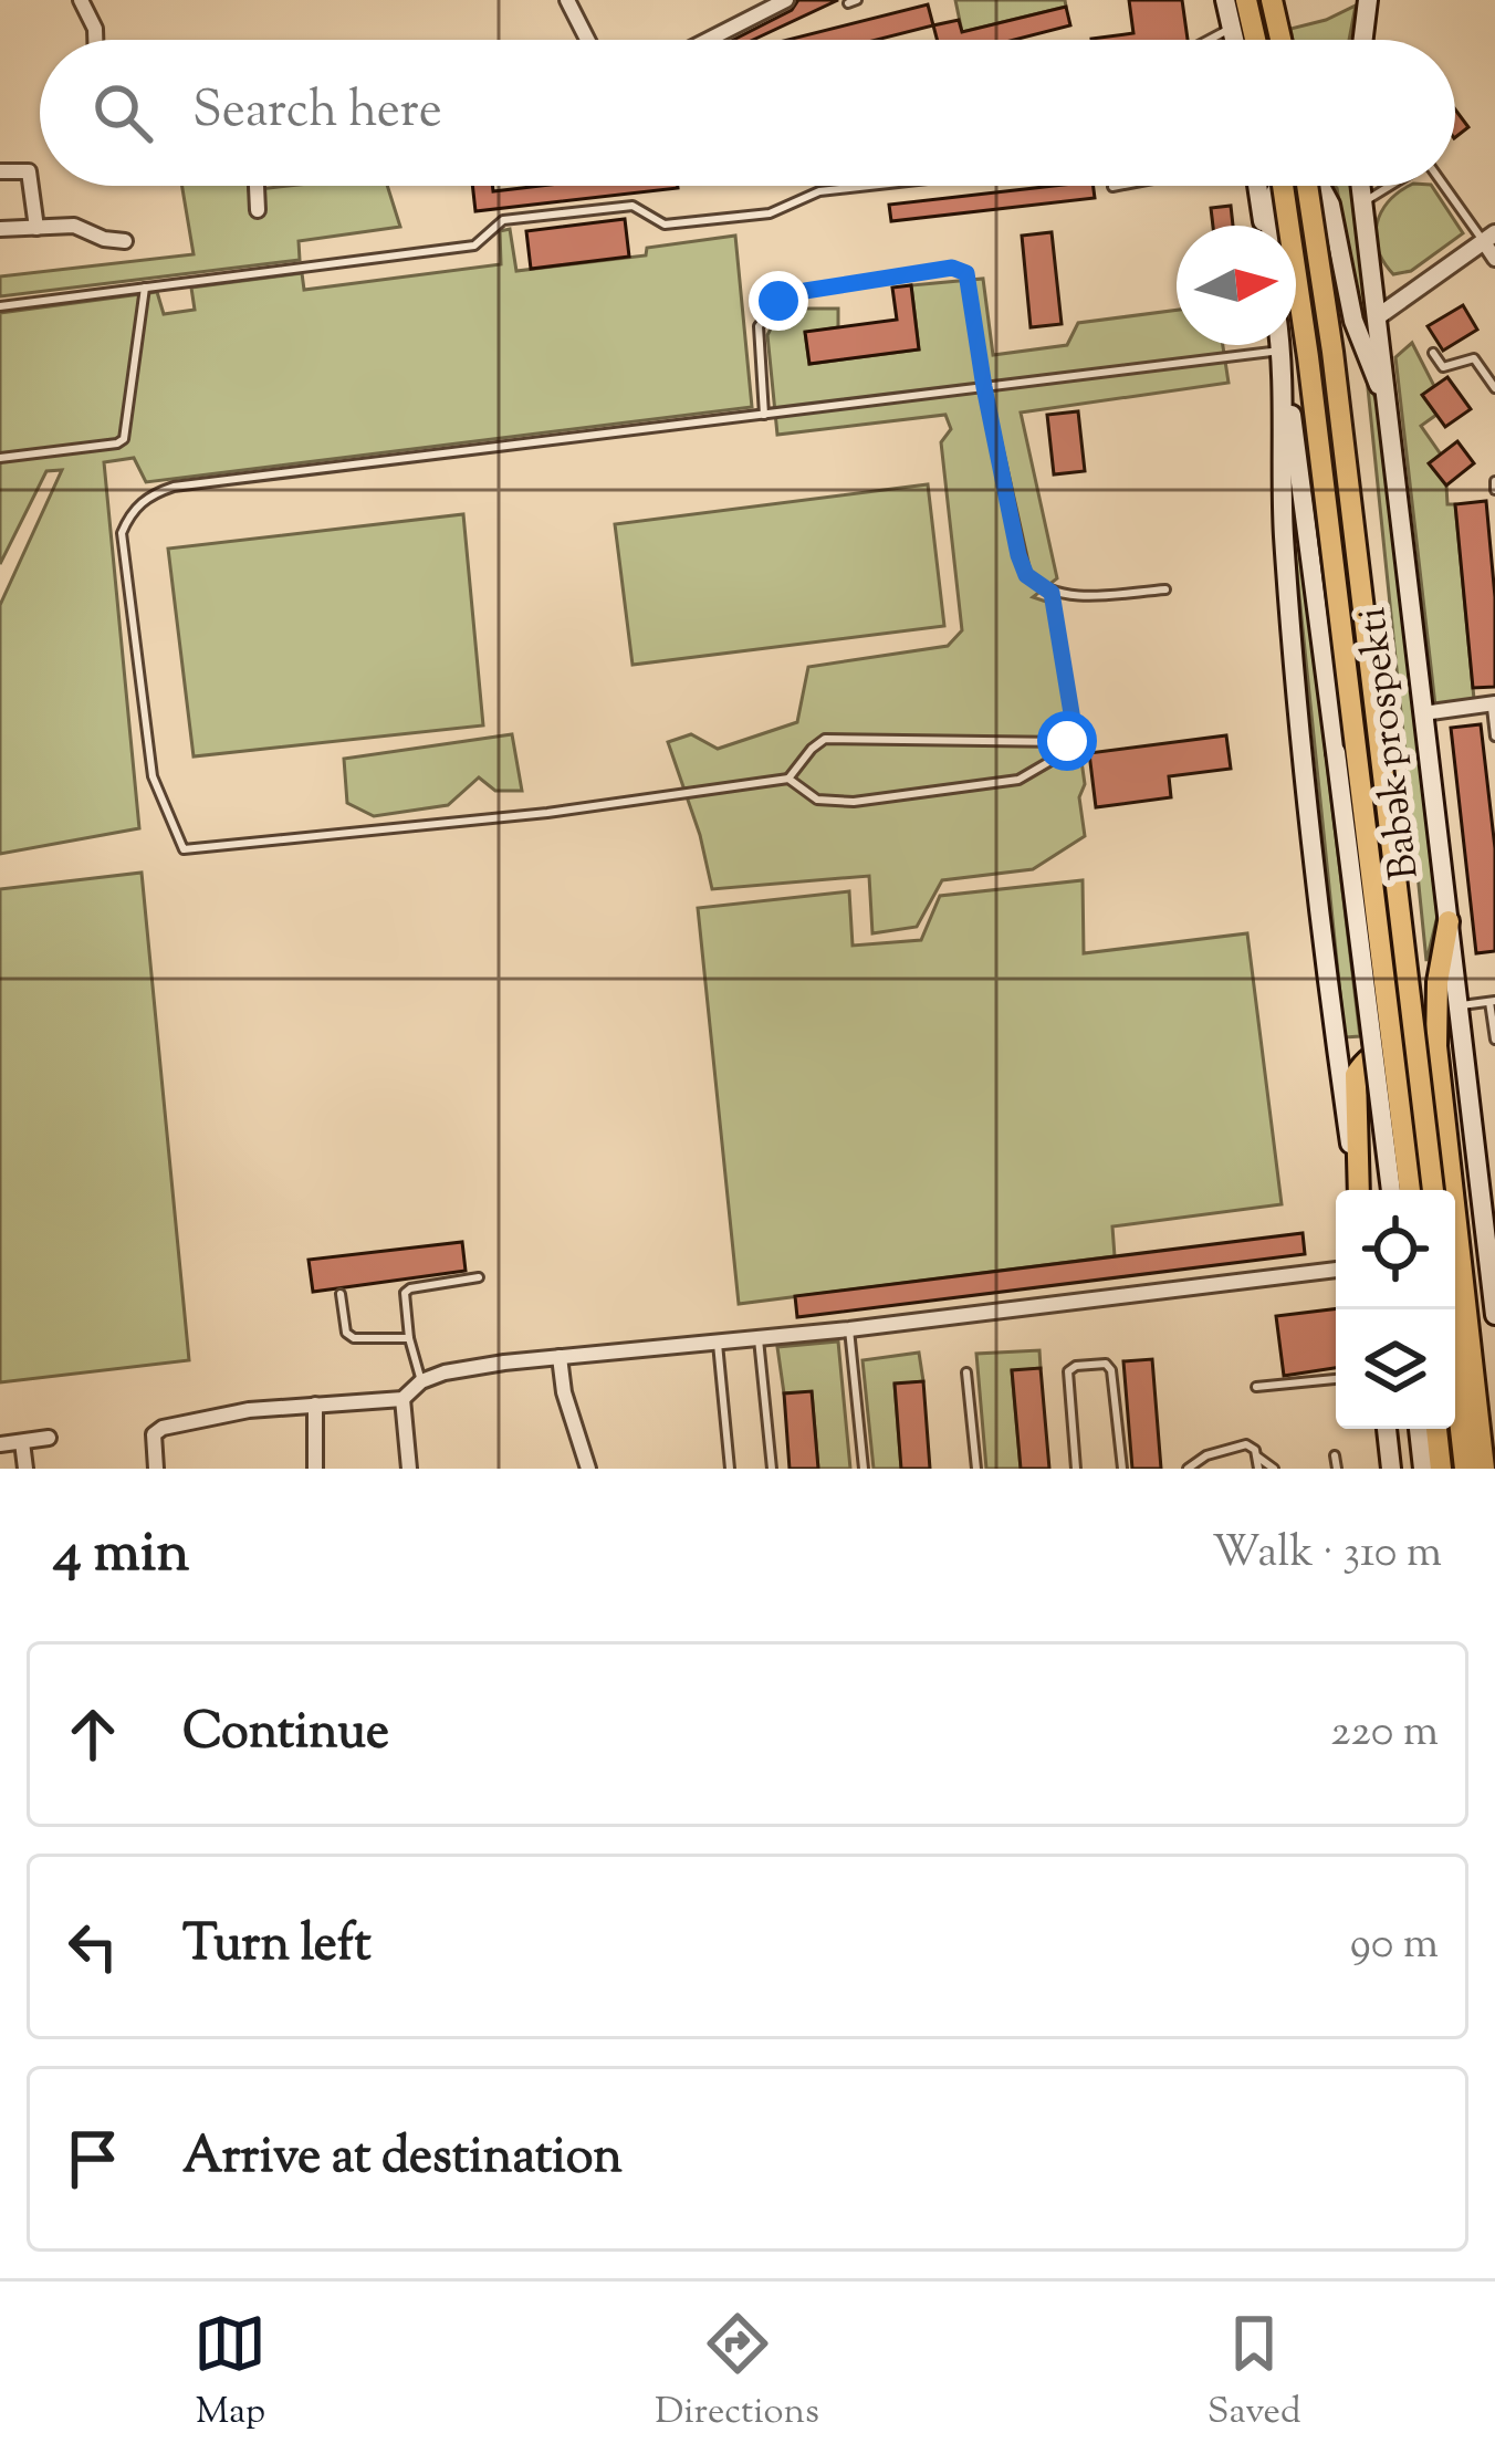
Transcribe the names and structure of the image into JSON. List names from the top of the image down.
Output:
{
  "streets": {
    "main road": ["Babək prospekti"]
  },
  "north": "right",
  "page": {
    "search": "Search here",
    "heading": ["4 min", "Walk · 310 m"],
    "list": [
      ["Continue", "220 m"],
      ["Turn left", "90 m"],
      "Arrive at destination"
    ],
    "nav": ["Map", "Directions", "Saved"]
  }
}
